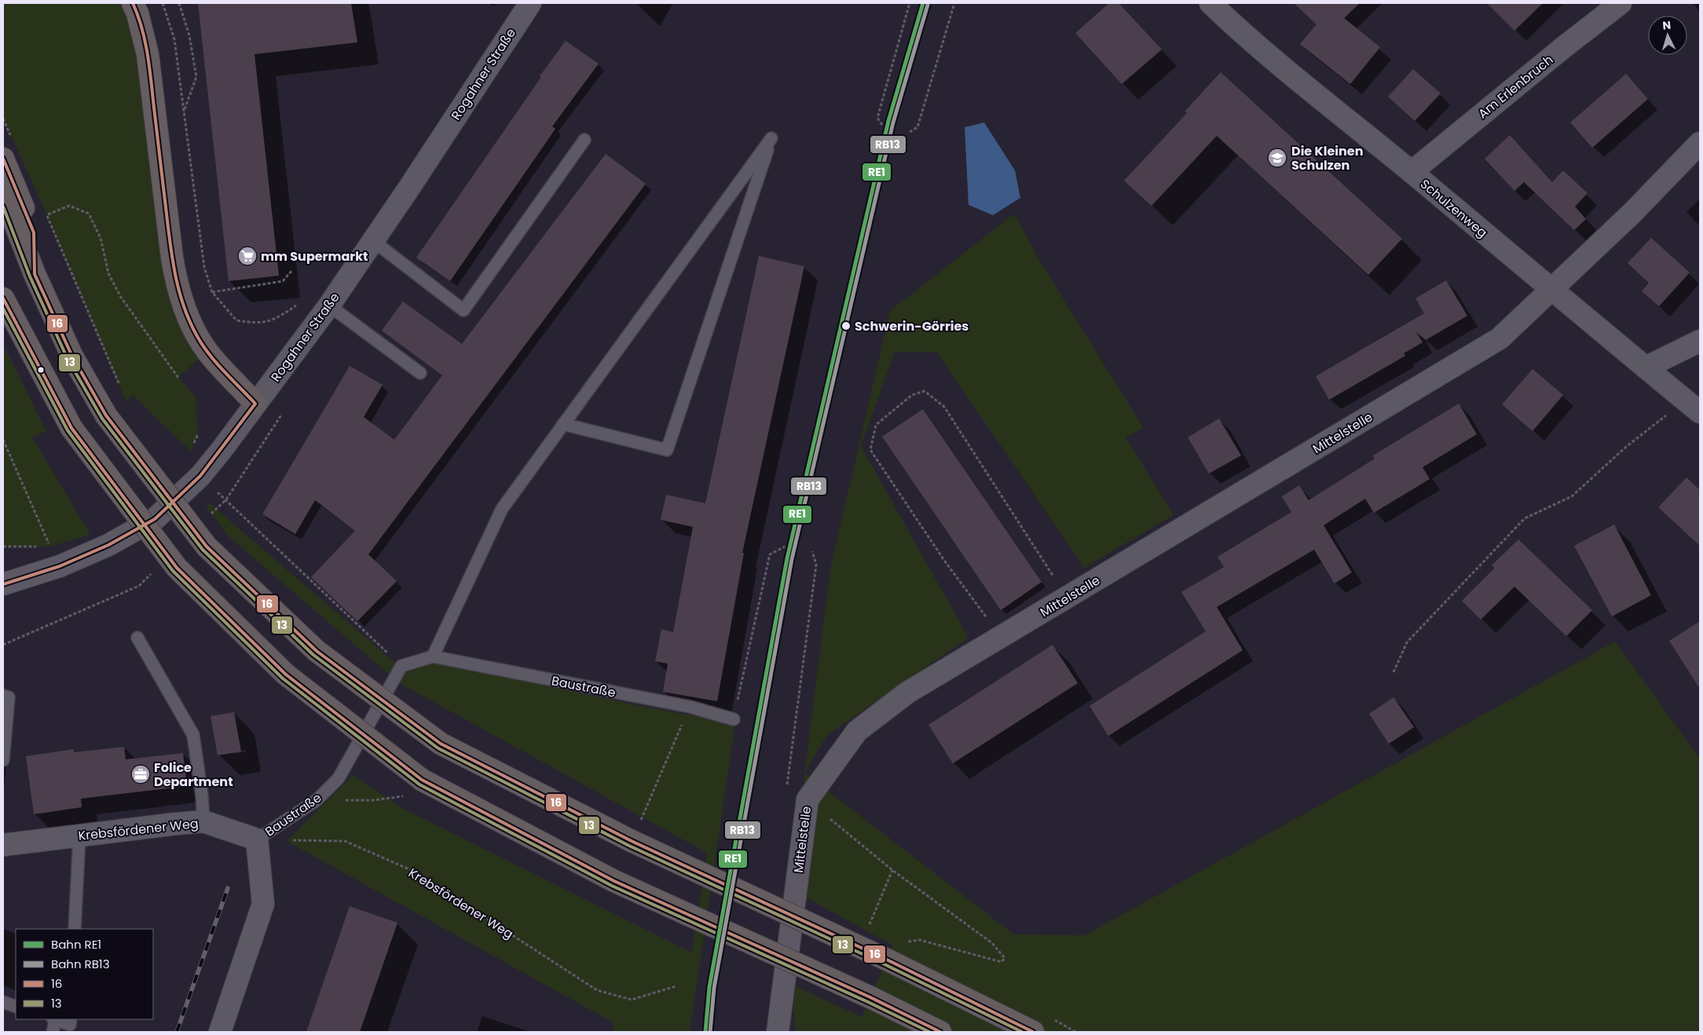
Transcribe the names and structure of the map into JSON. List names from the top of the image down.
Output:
{
  "streets": {
    "street": [
      "Rogahner Straße",
      "Am Erlenbruch",
      "Schulzenweg",
      "Mittelstelle",
      "Baustraße",
      "Krebsfördener Weg"
    ]
  },
  "crossings": [
    ["Am Erlenbruch", "Schulzenweg"],
    ["Schulzenweg", "Mittelstelle"],
    ["Baustraße", "Krebsfördener Weg"]
  ],
  "places": {
    "school or university": ["Die Kleinen Schulzen"],
    "supermarket": ["mm Supermarkt"],
    "other": ["Schwerin-Görries"],
    "office": ["Folice Department"]
  },
  "lines": [
    "rail line RE1",
    "transit line 16",
    "rail line RB13",
    "transit line 13"
  ],
  "legend": [
    "Bahn RE1",
    "Bahn RB13",
    "16",
    "13"
  ],
  "north": "top"
}
